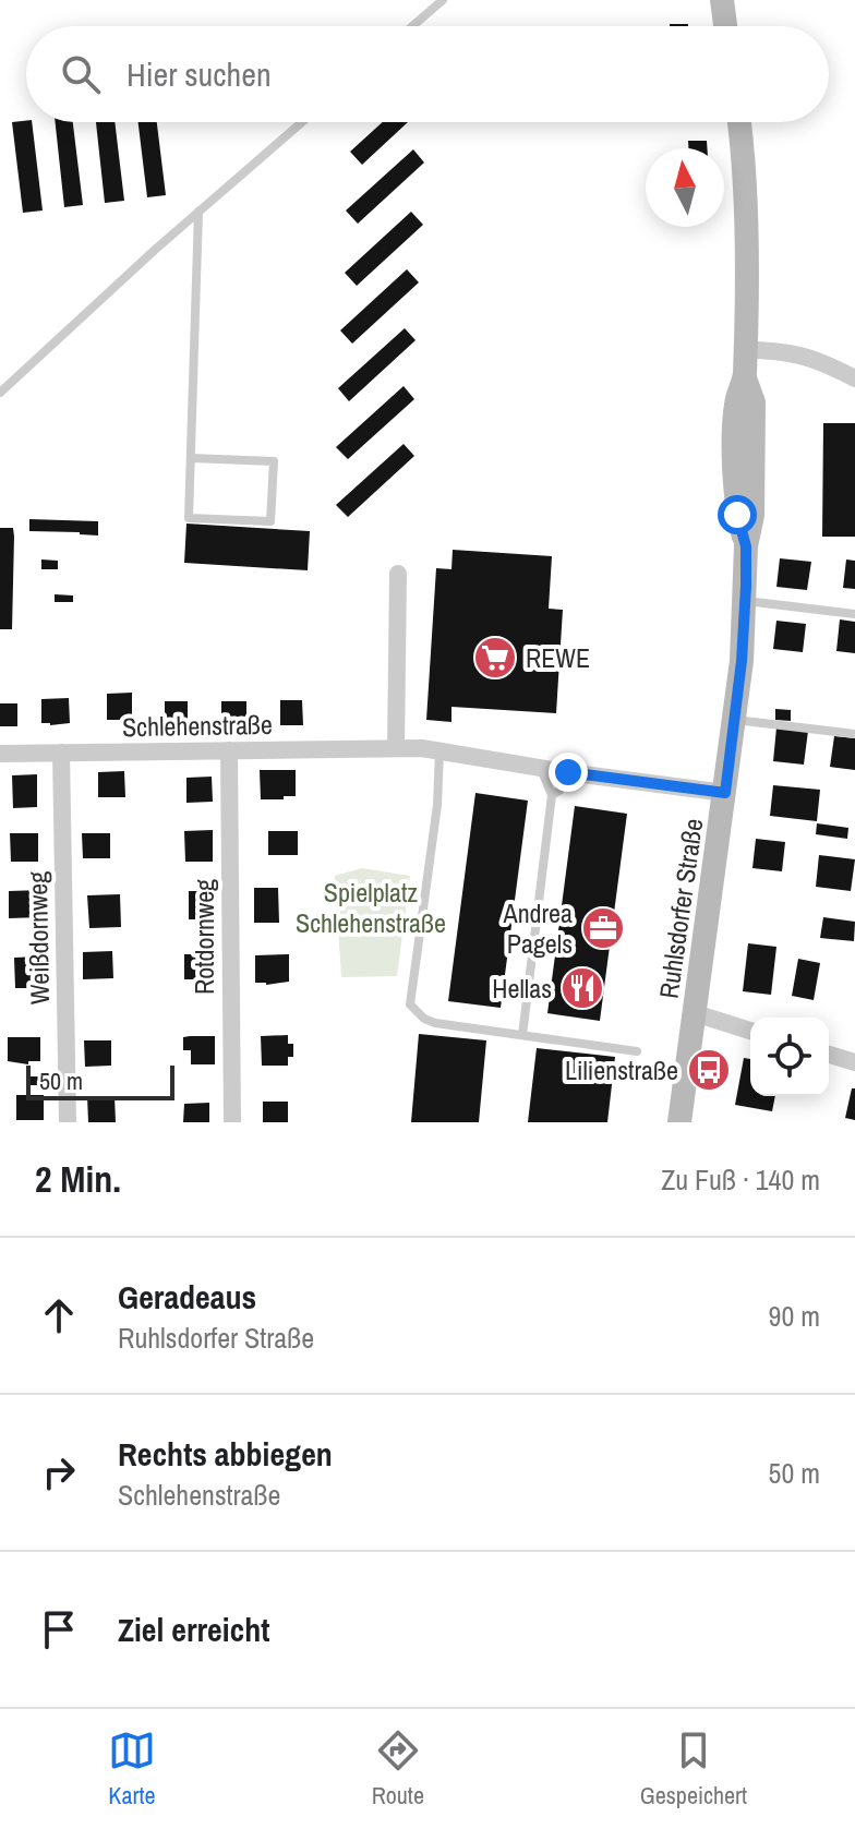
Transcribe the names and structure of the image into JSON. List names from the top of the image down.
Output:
{
  "streets": {
    "main road": ["Ruhlsdorfer Straße"],
    "street": ["Schlehenstraße", "Rotdornweg", "Weißdornweg"]
  },
  "crossings": [
    ["Schlehenstraße", "Ruhlsdorfer Straße"],
    ["Schlehenstraße", "Rotdornweg"],
    ["Schlehenstraße", "Weißdornweg"]
  ],
  "parks": ["Spielplatz Schlehenstraße"],
  "places": {
    "supermarket": ["REWE"],
    "office": ["Andrea Pagels"],
    "restaurant": ["Hellas"],
    "bus stop": ["Lilienstraße"]
  },
  "scale_bar": "50 m",
  "north": "top",
  "page": {
    "search": "Hier suchen",
    "scale": "50 m",
    "heading": ["2 Min.", "Zu Fuß · 140 m"],
    "list": [
      ["Geradeaus", "Ruhlsdorfer Straße", "90 m"],
      ["Rechts abbiegen", "Schlehenstraße", "50 m"],
      "Ziel erreicht"
    ],
    "nav": ["Karte", "Route", "Gespeichert"]
  }
}
